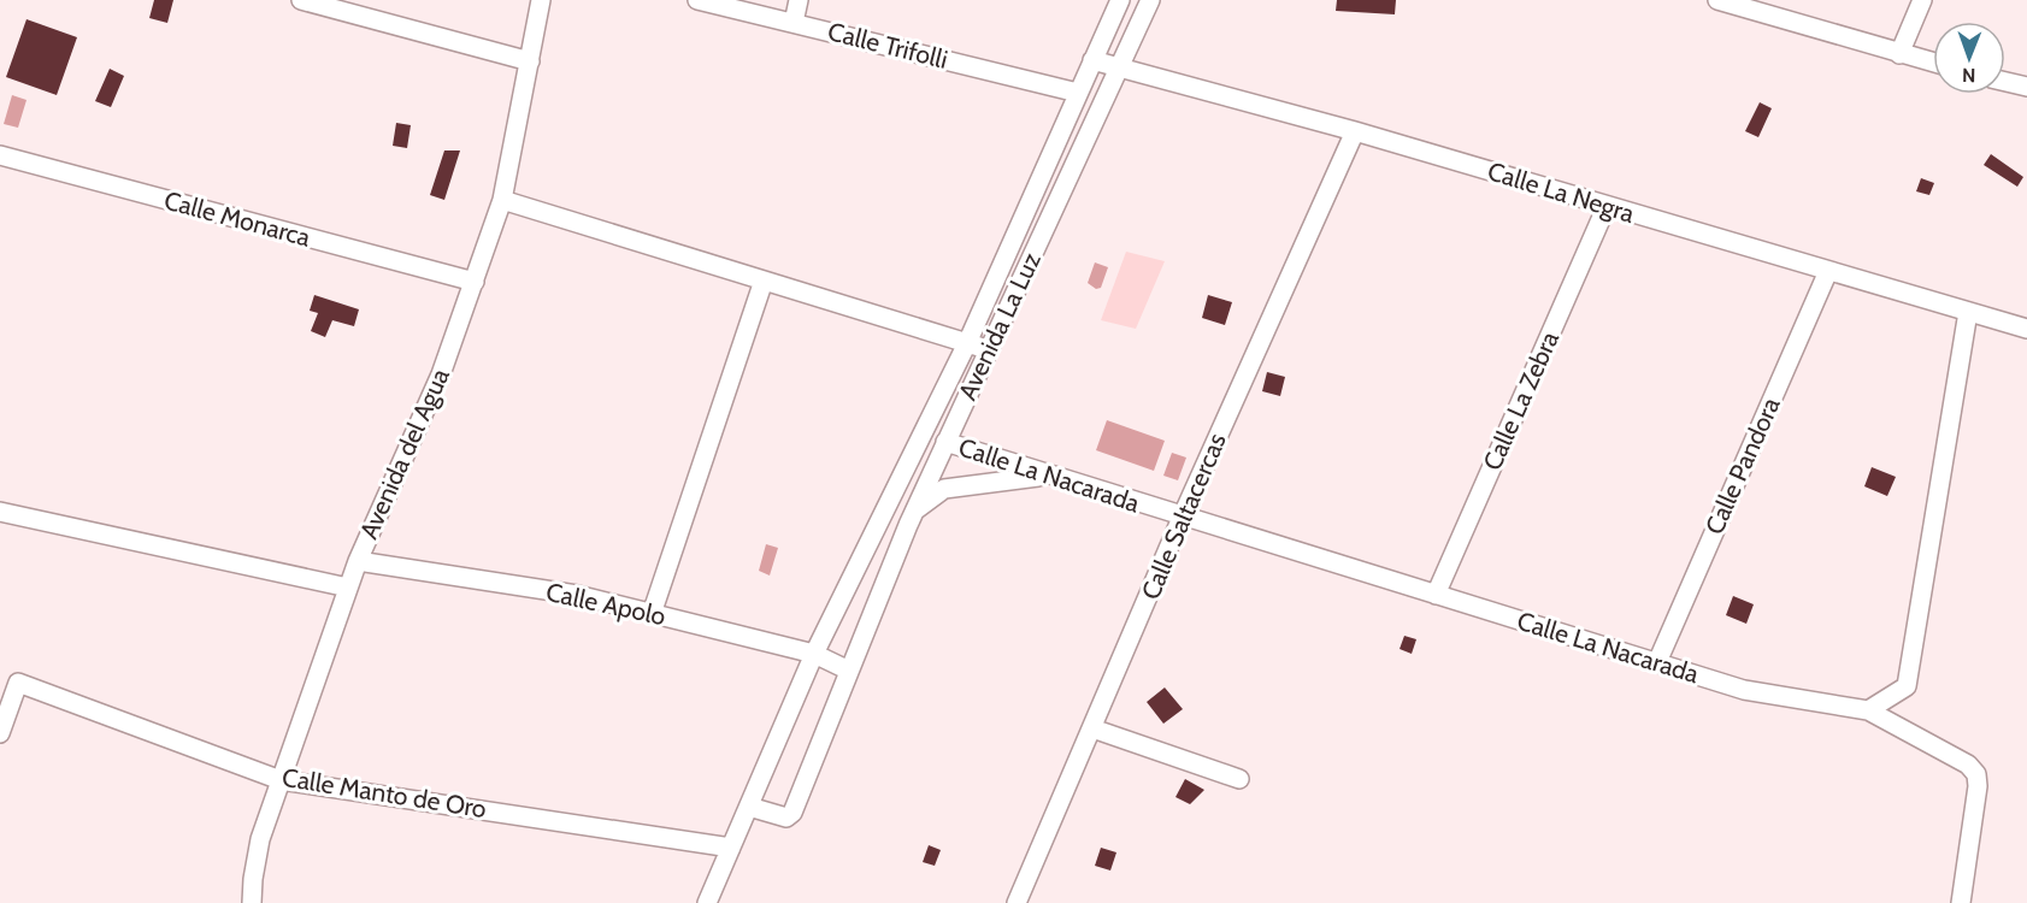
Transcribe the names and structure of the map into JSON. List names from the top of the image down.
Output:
{
  "streets": {
    "street": [
      "Calle Trifolli",
      "Calle La Negra",
      "Calle Monarca",
      "Avenida La Luz",
      "Calle La Zebra",
      "Avenida del Agua",
      "Calle Pandora",
      "Calle La Nacarada",
      "Calle Saltacercas",
      "Calle Apolo",
      "Calle Manto de Oro"
    ]
  },
  "crossings": [
    ["Calle Trifolli", "Avenida La Luz"],
    ["Calle La Negra", "Avenida La Luz"],
    ["Calle La Negra", "Calle La Zebra"],
    ["Calle La Negra", "Calle Pandora"],
    ["Calle La Negra", "Calle Saltacercas"],
    ["Calle Monarca", "Avenida del Agua"],
    ["Avenida La Luz", "Calle La Nacarada"],
    ["Avenida La Luz", "Calle Apolo"],
    ["Avenida La Luz", "Calle Manto de Oro"],
    ["Calle La Zebra", "Calle La Nacarada"],
    ["Avenida del Agua", "Calle Apolo"],
    ["Avenida del Agua", "Calle Manto de Oro"],
    ["Calle Pandora", "Calle La Nacarada"],
    ["Calle La Nacarada", "Calle Saltacercas"]
  ],
  "north": "bottom"
}
